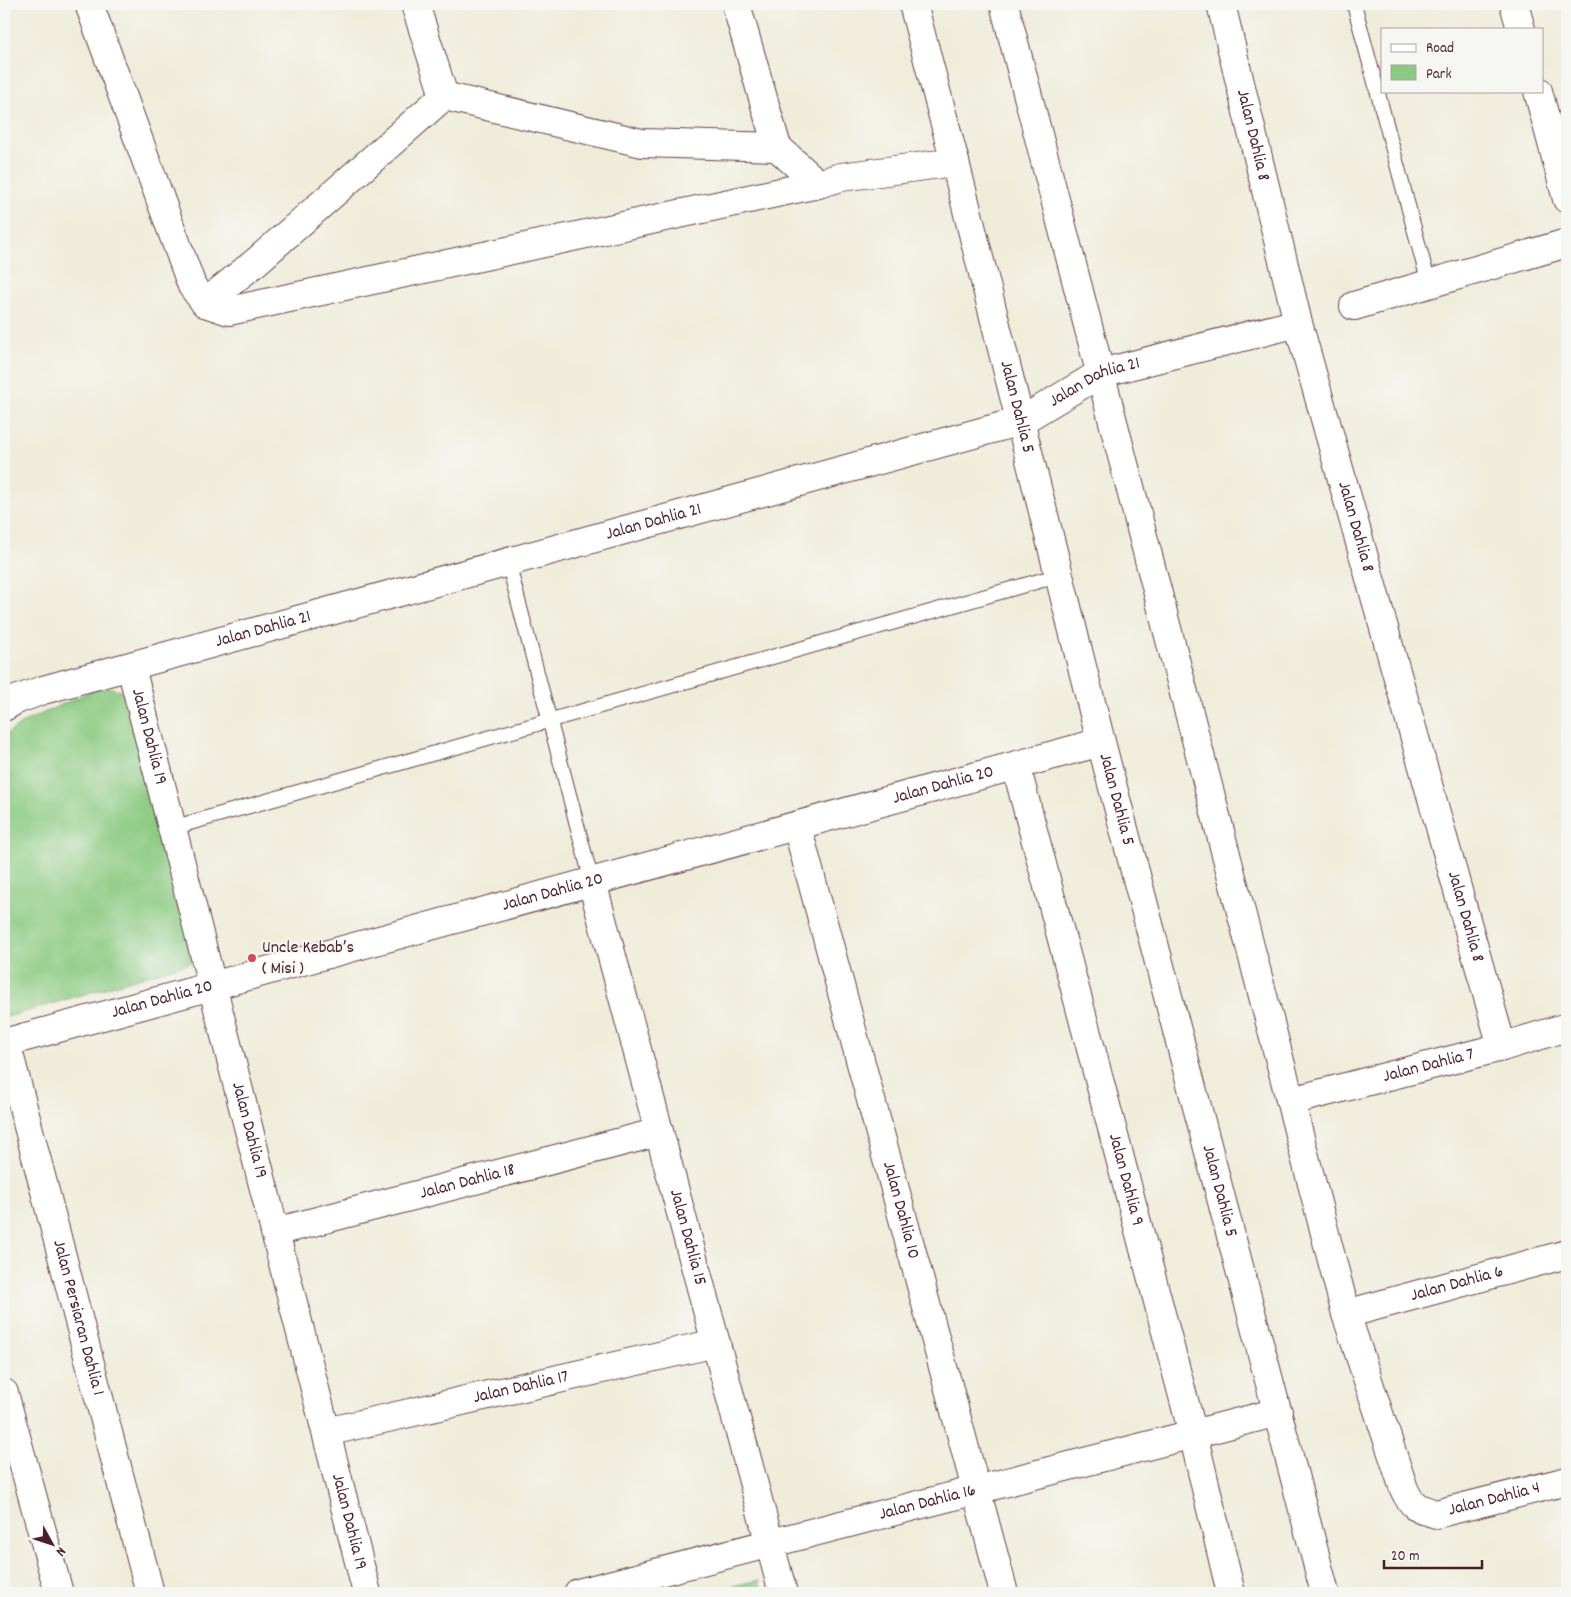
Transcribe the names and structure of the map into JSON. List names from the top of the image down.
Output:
{
  "streets": {
    "street": [
      "Jalan Dahlia 8",
      "Jalan Dahlia 21",
      "Jalan Dahlia 5",
      "Jalan Dahlia 19",
      "Jalan Dahlia 20",
      "Jalan Dahlia 7",
      "Jalan Dahlia 9",
      "Jalan Dahlia 18",
      "Jalan Dahlia 10",
      "Jalan Dahlia 15",
      "Jalan Dahlia 6",
      "Jalan Persiaran Dahlia 1",
      "Jalan Dahlia 17",
      "Jalan Dahlia 4",
      "Jalan Dahlia 16"
    ]
  },
  "crossings": [
    ["Jalan Dahlia 8", "Jalan Dahlia 21"],
    ["Jalan Dahlia 8", "Jalan Dahlia 7"],
    ["Jalan Dahlia 21", "Jalan Dahlia 5"],
    ["Jalan Dahlia 21", "Jalan Dahlia 19"],
    ["Jalan Dahlia 5", "Jalan Dahlia 20"],
    ["Jalan Dahlia 5", "Jalan Dahlia 16"],
    ["Jalan Dahlia 19", "Jalan Dahlia 20"],
    ["Jalan Dahlia 19", "Jalan Dahlia 18"],
    ["Jalan Dahlia 19", "Jalan Dahlia 17"],
    ["Jalan Dahlia 20", "Jalan Dahlia 9"],
    ["Jalan Dahlia 20", "Jalan Dahlia 10"],
    ["Jalan Dahlia 20", "Jalan Dahlia 15"],
    ["Jalan Dahlia 20", "Jalan Persiaran Dahlia 1"],
    ["Jalan Dahlia 9", "Jalan Dahlia 16"],
    ["Jalan Dahlia 18", "Jalan Dahlia 15"],
    ["Jalan Dahlia 10", "Jalan Dahlia 16"],
    ["Jalan Dahlia 15", "Jalan Dahlia 17"],
    ["Jalan Dahlia 15", "Jalan Dahlia 16"],
    ["Jalan Dahlia 6", "Jalan Dahlia 4"]
  ],
  "places": ["Uncle Kebab’s ( Misi )"],
  "legend": ["Road", "Park"],
  "scale_bar": "20 m",
  "north": "bottom right"
}
